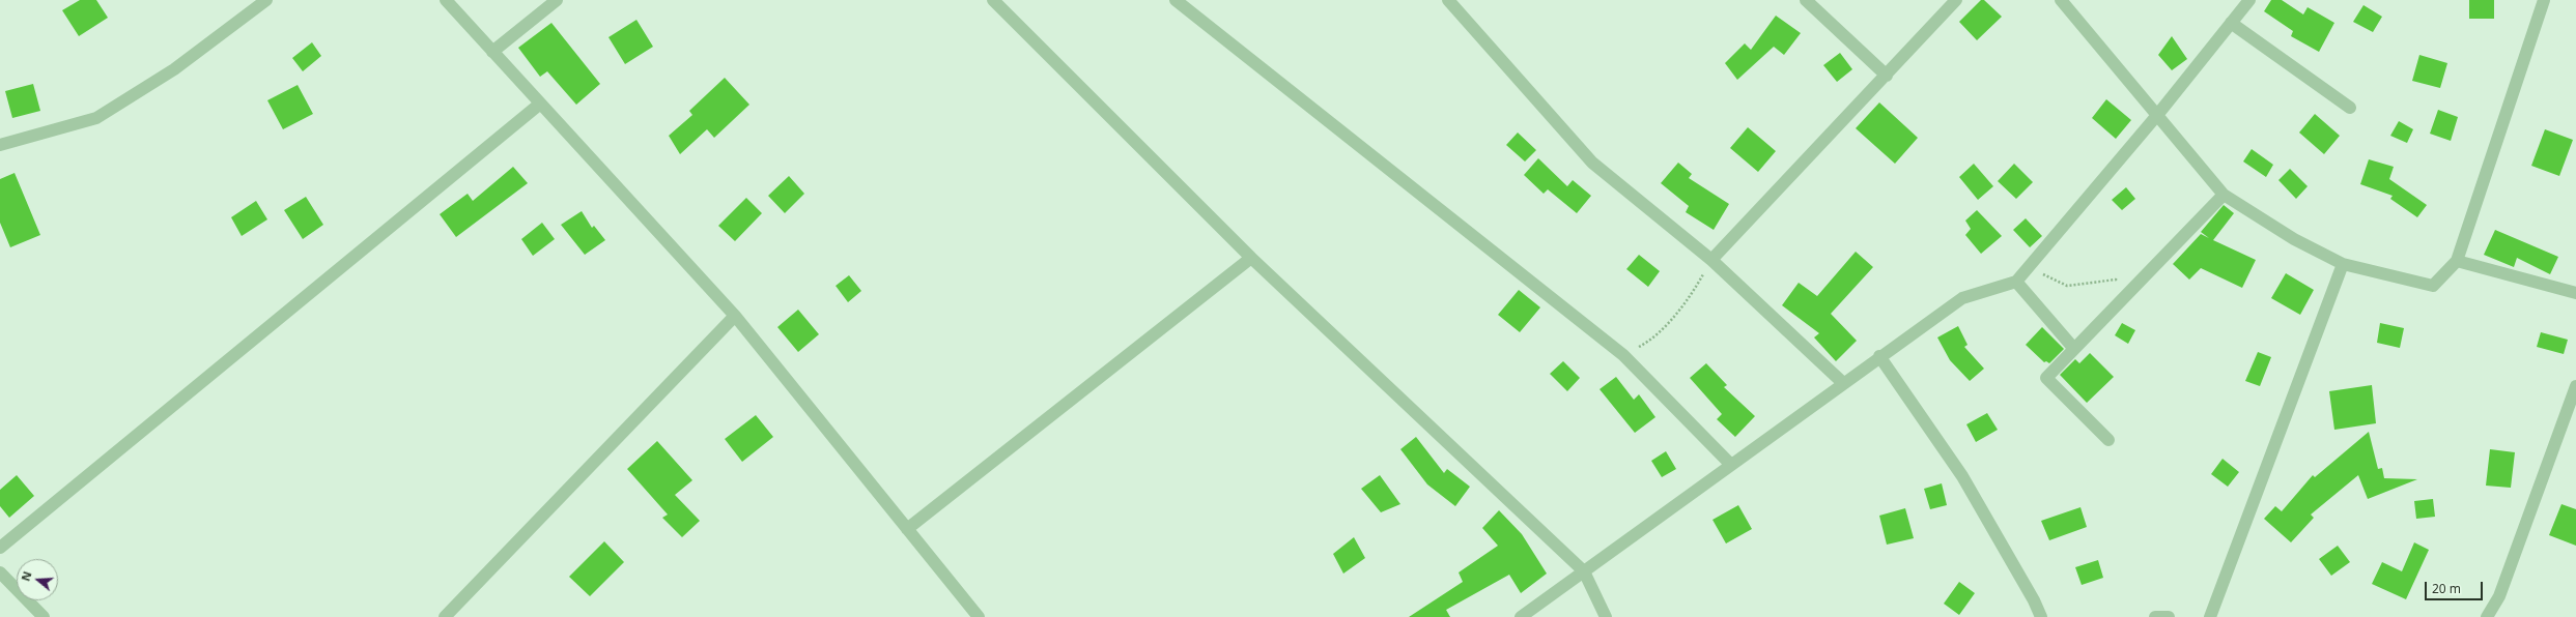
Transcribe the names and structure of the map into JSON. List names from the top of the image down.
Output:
{
  "scale_bar": "20 m",
  "north": "left"
}
